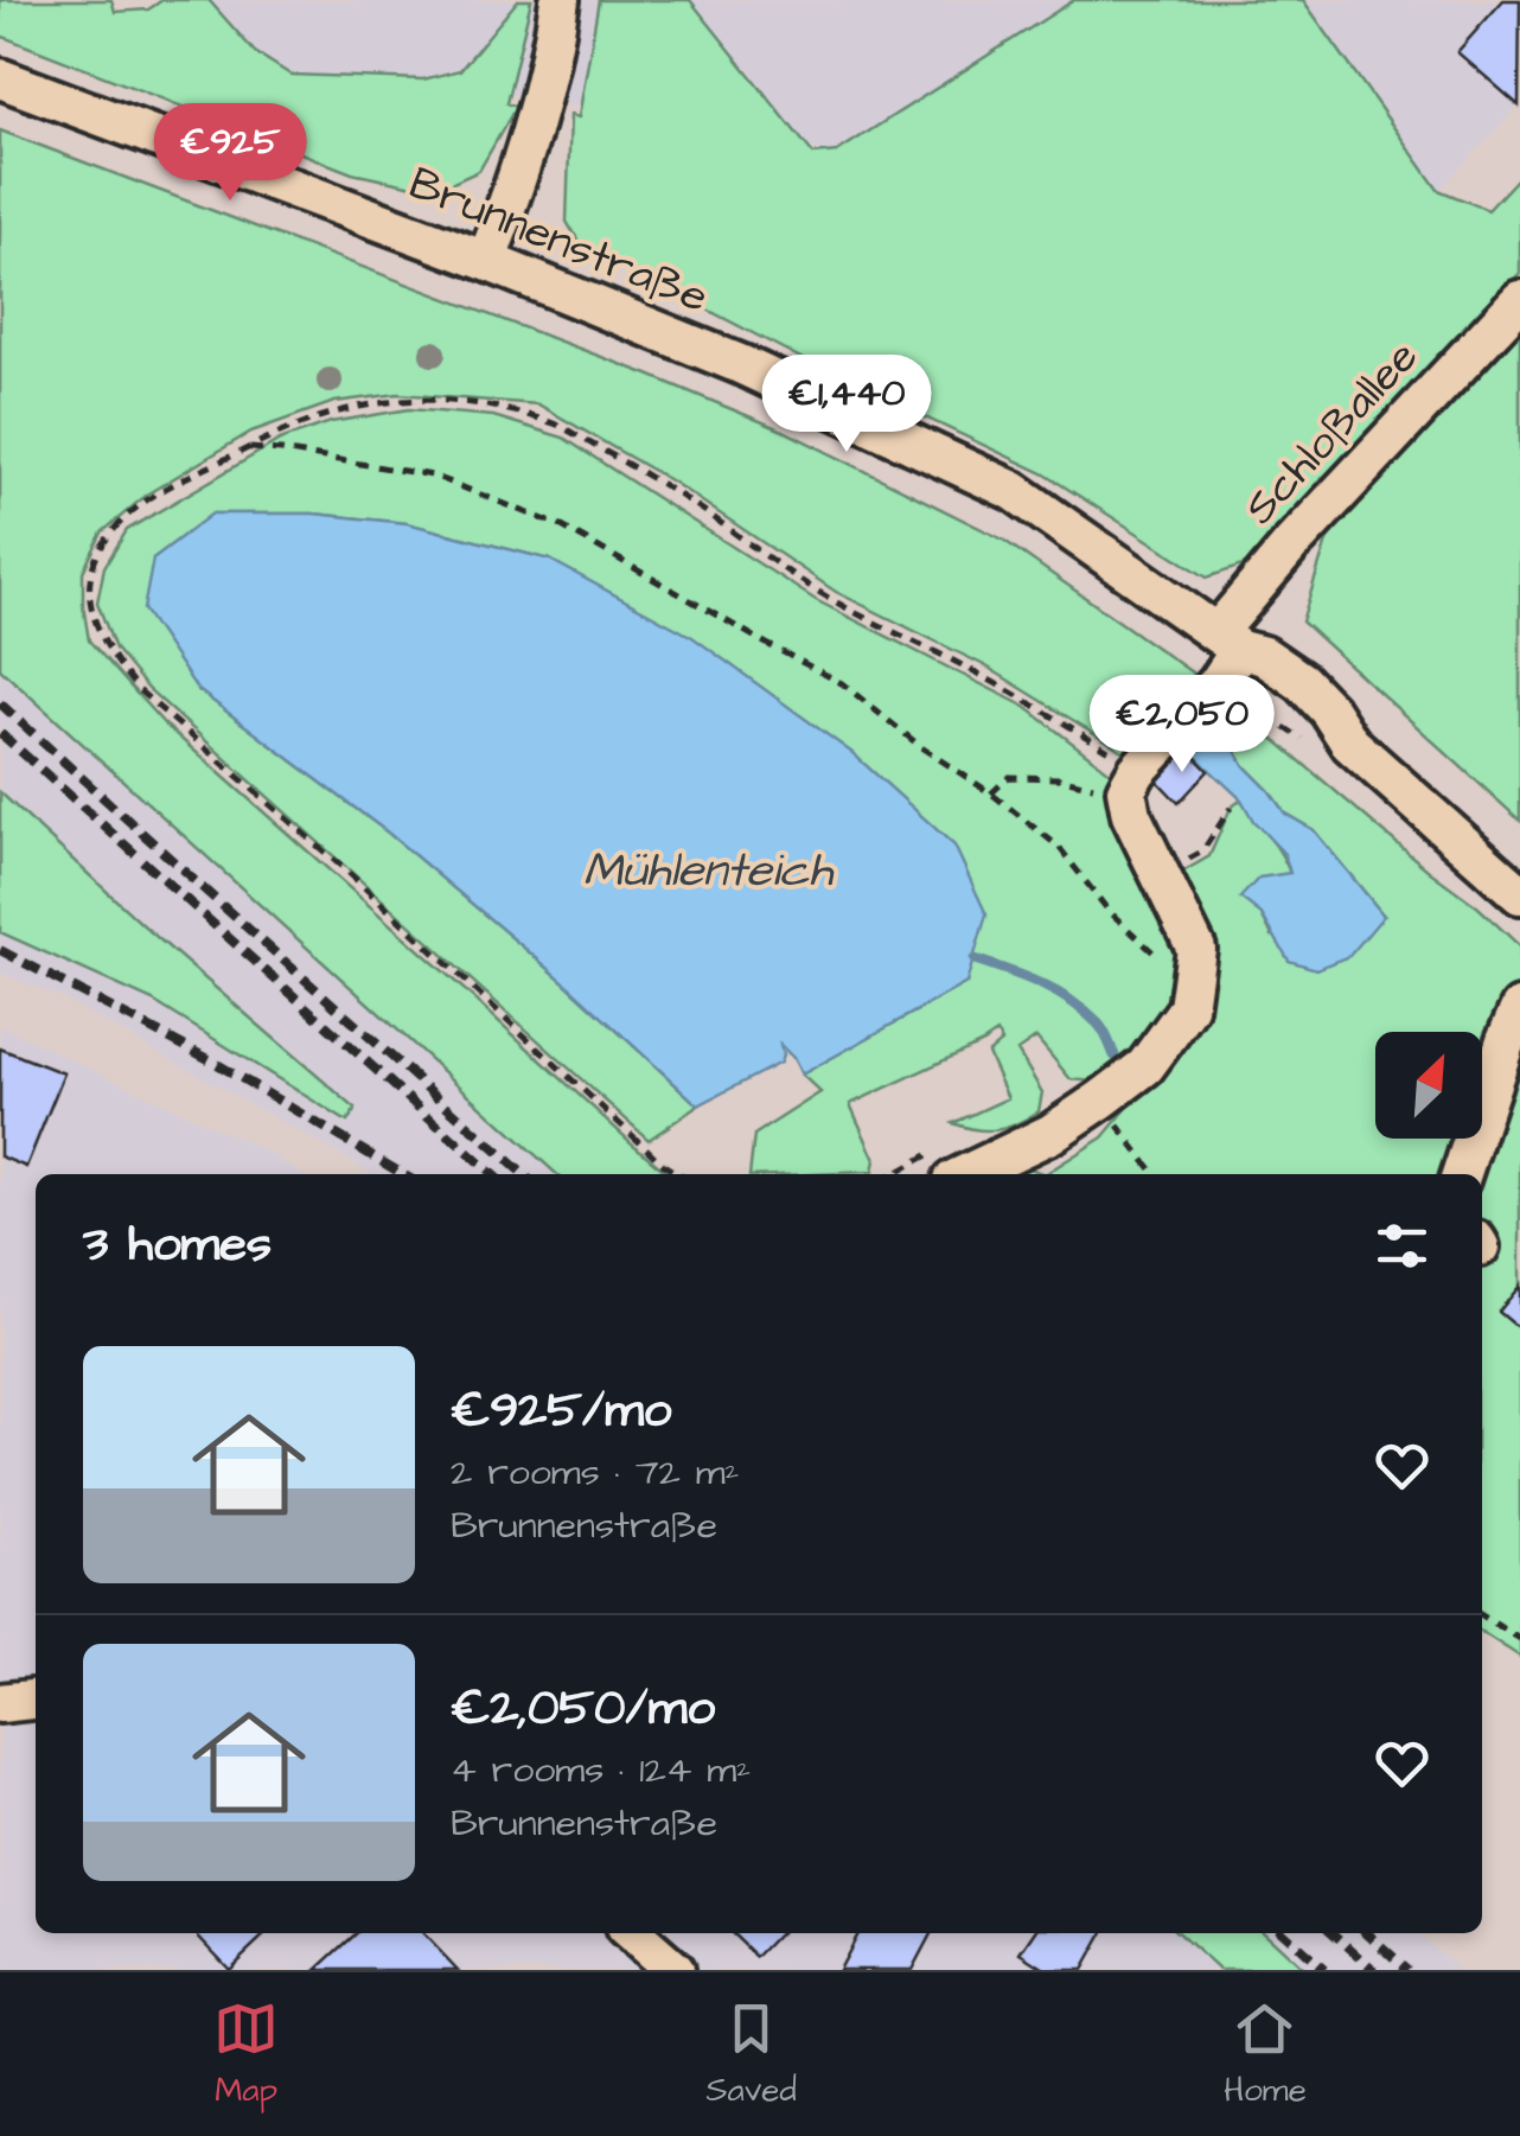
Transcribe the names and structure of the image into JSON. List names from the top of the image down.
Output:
{
  "streets": {
    "street": ["Brunnenstraße", "Schloßallee"]
  },
  "crossings": [
    ["Brunnenstraße", "Schloßallee"]
  ],
  "water": ["Mühlenteich"],
  "north": "top right",
  "page": {
    "price": ["€925", "€1,440", "€2,050"],
    "heading": "3 homes",
    "list": [
      {
        "name": "€925/mo",
        "note": "2 rooms · 72 m² · Brunnenstraße"
      },
      {
        "name": "€2,050/mo",
        "note": "4 rooms · 124 m² · Brunnenstraße"
      }
    ],
    "tabs": ["Map", "Saved", "Home"]
  }
}
